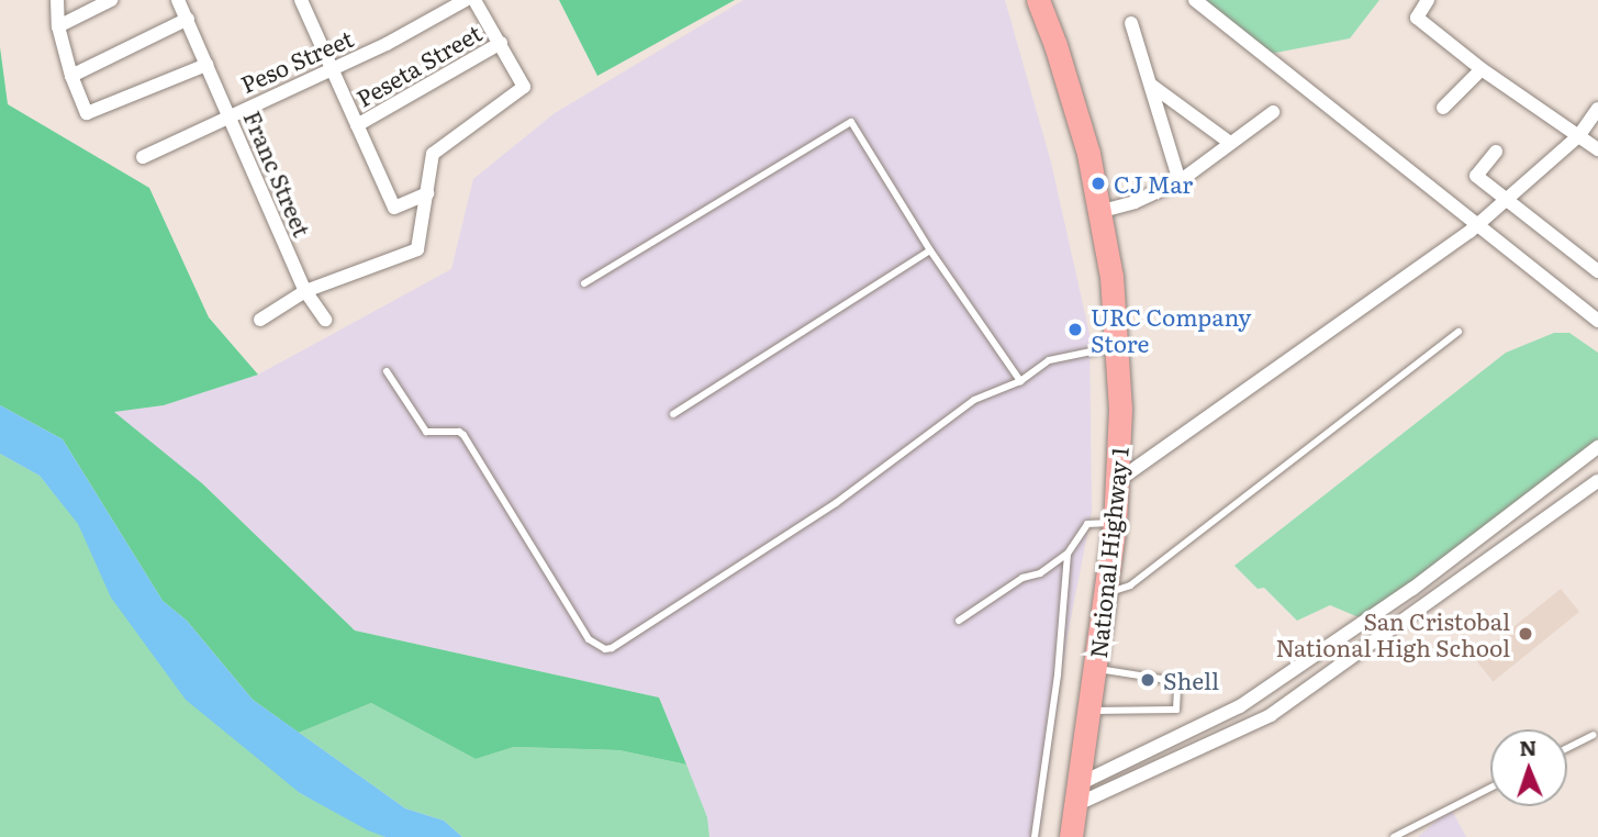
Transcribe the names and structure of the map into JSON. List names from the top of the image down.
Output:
{
  "streets": {
    "highway": ["National Highway 1"],
    "street": ["Peso Street", "Peseta Street", "Franc Street"]
  },
  "crossings": [
    ["Peso Street", "Franc Street"]
  ],
  "places": [
    "CJ Mar",
    "URC Company Store",
    "San Cristobal National High School",
    "Shell"
  ],
  "north": "top"
}
